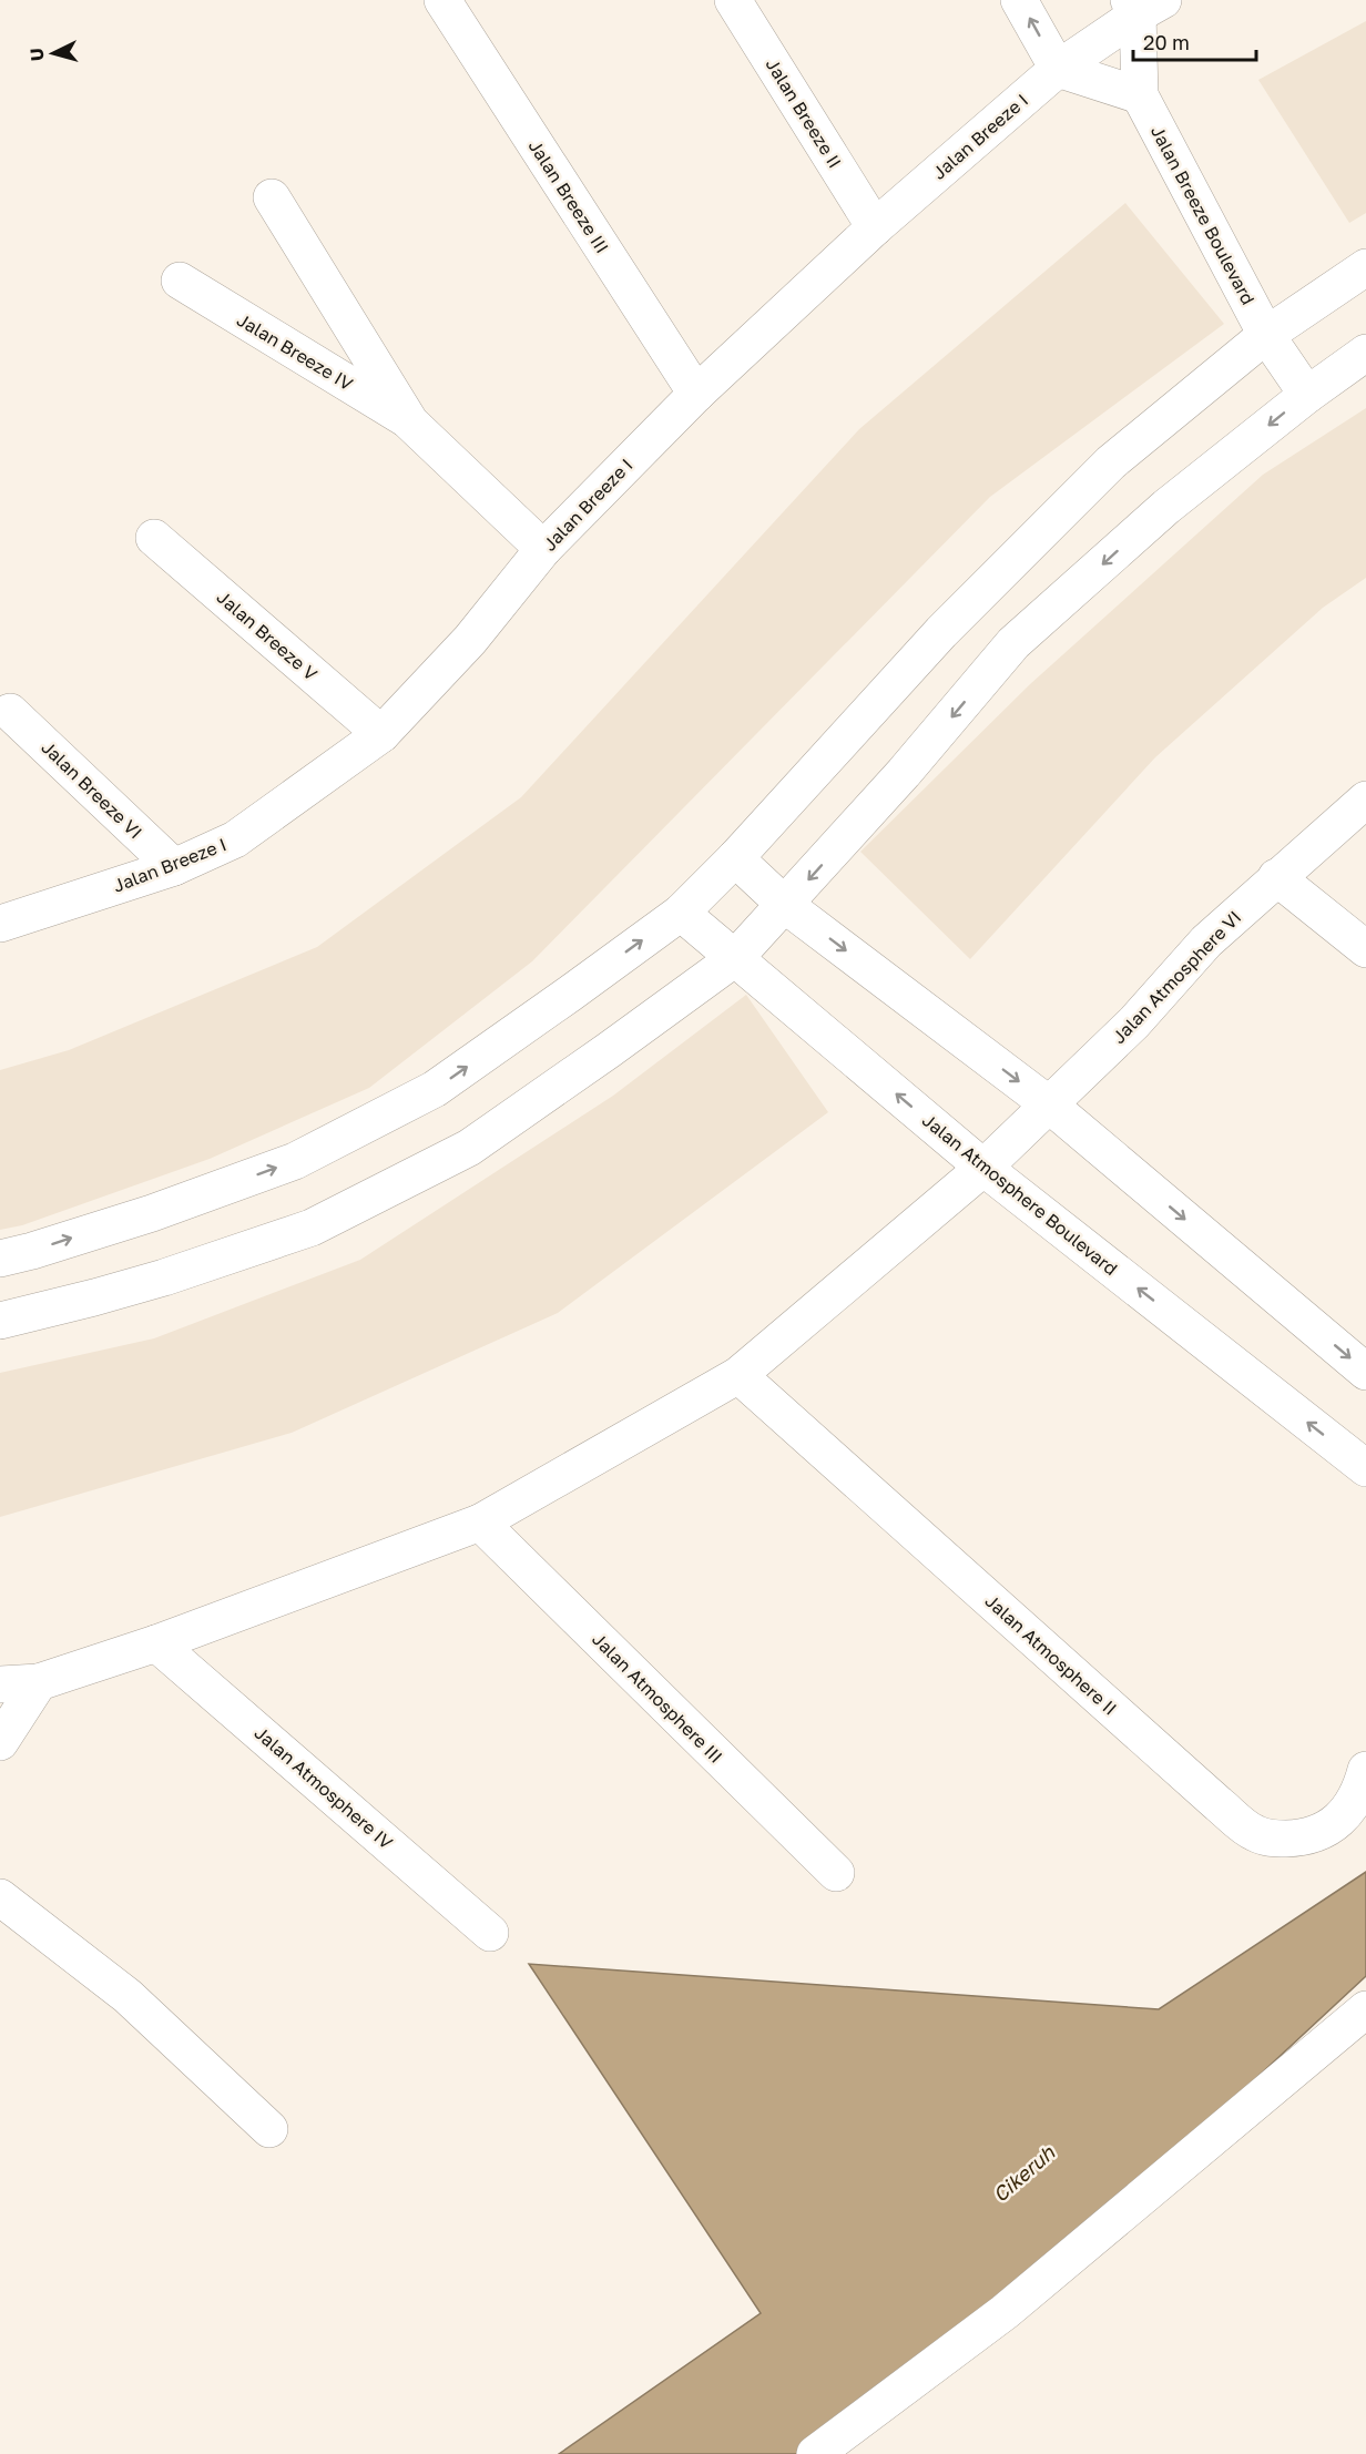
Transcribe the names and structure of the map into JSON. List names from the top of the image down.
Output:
{
  "streets": {
    "street": [
      "Jalan Breeze II",
      "Jalan Breeze I",
      "Jalan Breeze III",
      "Jalan Breeze Boulevard",
      "Jalan Breeze IV",
      "Jalan Breeze V",
      "Jalan Breeze VI",
      "Jalan Atmosphere VI",
      "Jalan Atmosphere Boulevard",
      "Jalan Atmosphere II",
      "Jalan Atmosphere III",
      "Jalan Atmosphere IV"
    ]
  },
  "crossings": [
    ["Jalan Breeze II", "Jalan Breeze I"],
    ["Jalan Breeze I", "Jalan Breeze III"],
    ["Jalan Breeze I", "Jalan Breeze Boulevard"],
    ["Jalan Breeze I", "Jalan Breeze IV"],
    ["Jalan Breeze I", "Jalan Breeze V"],
    ["Jalan Breeze I", "Jalan Breeze VI"],
    ["Jalan Atmosphere VI", "Jalan Atmosphere Boulevard"],
    ["Jalan Atmosphere VI", "Jalan Atmosphere II"],
    ["Jalan Atmosphere VI", "Jalan Atmosphere III"],
    ["Jalan Atmosphere VI", "Jalan Atmosphere IV"]
  ],
  "water": ["Cikeruh"],
  "scale_bar": "20 m",
  "north": "left"
}
